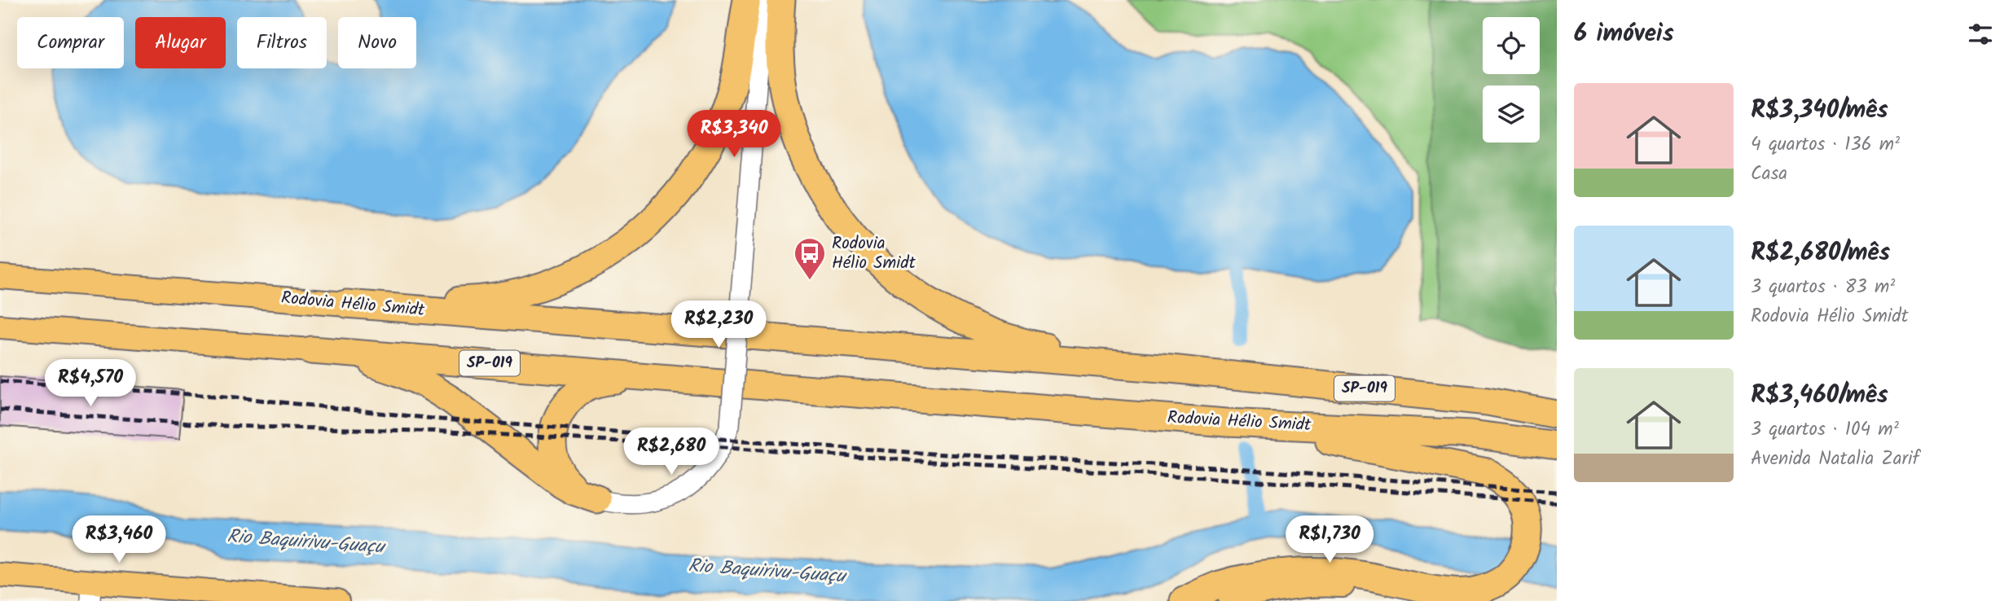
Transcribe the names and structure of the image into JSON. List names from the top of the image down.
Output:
{
  "streets": {
    "highway": ["Rodovia Hélio Smidt", "SP-019"]
  },
  "water": ["Rio Baquirivu-Guaçu"],
  "places": {
    "bus stop": ["Rodovia Hélio Smidt"]
  },
  "page": {
    "heading": "6 imóveis",
    "chip": [
      "Comprar",
      "Alugar",
      "Filtros",
      "Novo"
    ],
    "list": [
      {
        "name": "R$3,340/mês",
        "note": "4 quartos · 136 m² · Casa"
      },
      {
        "name": "R$2,680/mês",
        "note": "3 quartos · 83 m² · Rodovia Hélio Smidt"
      },
      {
        "name": "R$3,460/mês",
        "note": "3 quartos · 104 m² · Avenida Natalia Zarif"
      }
    ],
    "price": [
      "R$3,340",
      "R$2,230",
      "R$4,570",
      "R$2,680",
      "R$3,460",
      "R$1,730"
    ]
  }
}
